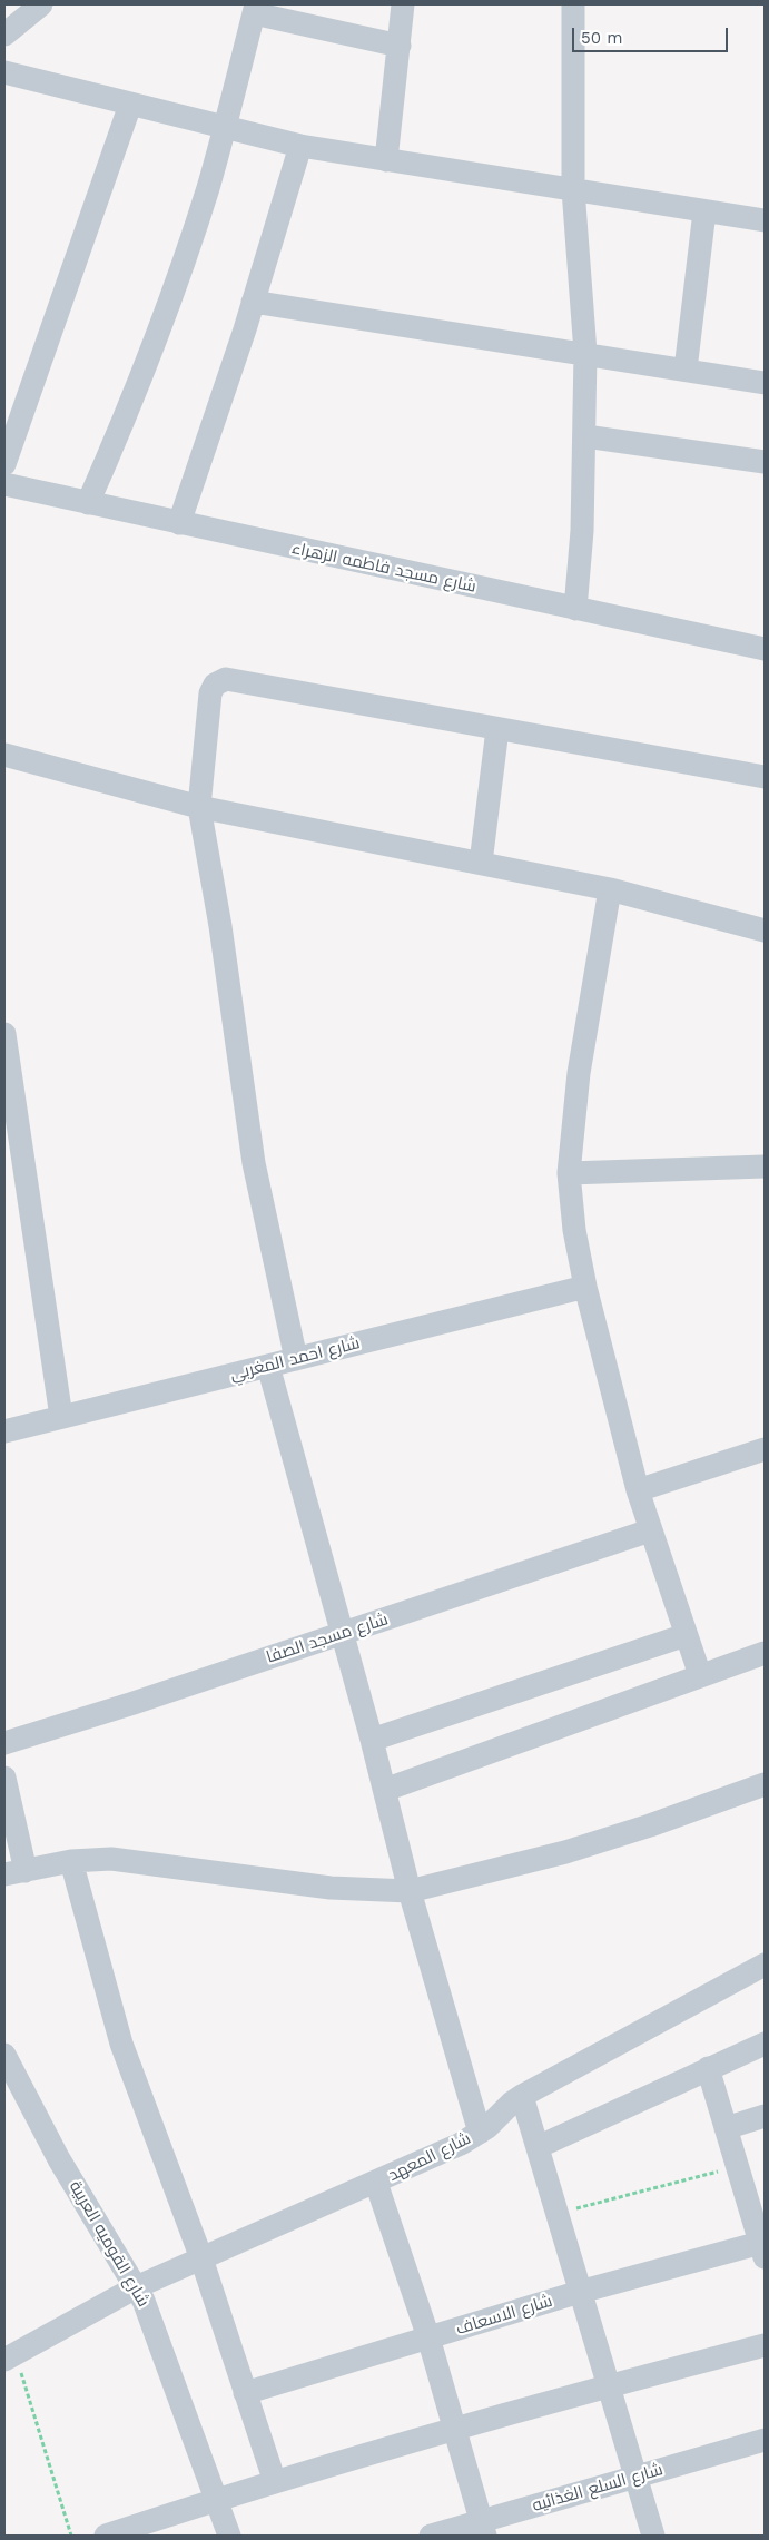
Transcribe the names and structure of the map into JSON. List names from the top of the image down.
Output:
{
  "streets": {
    "street": [
      "شارع مسجد فاطمه الزهراء",
      "شارع احمد المغربي",
      "شارع مسجد الصفا",
      "شارع المعهد",
      "شارع القوميه العربية",
      "شارع الاسعاف",
      "شارع السلع الغذائيه"
    ]
  },
  "crossings": [
    ["شارع المعهد", "شارع القوميه العربية"]
  ],
  "scale_bar": "50 m"
}
